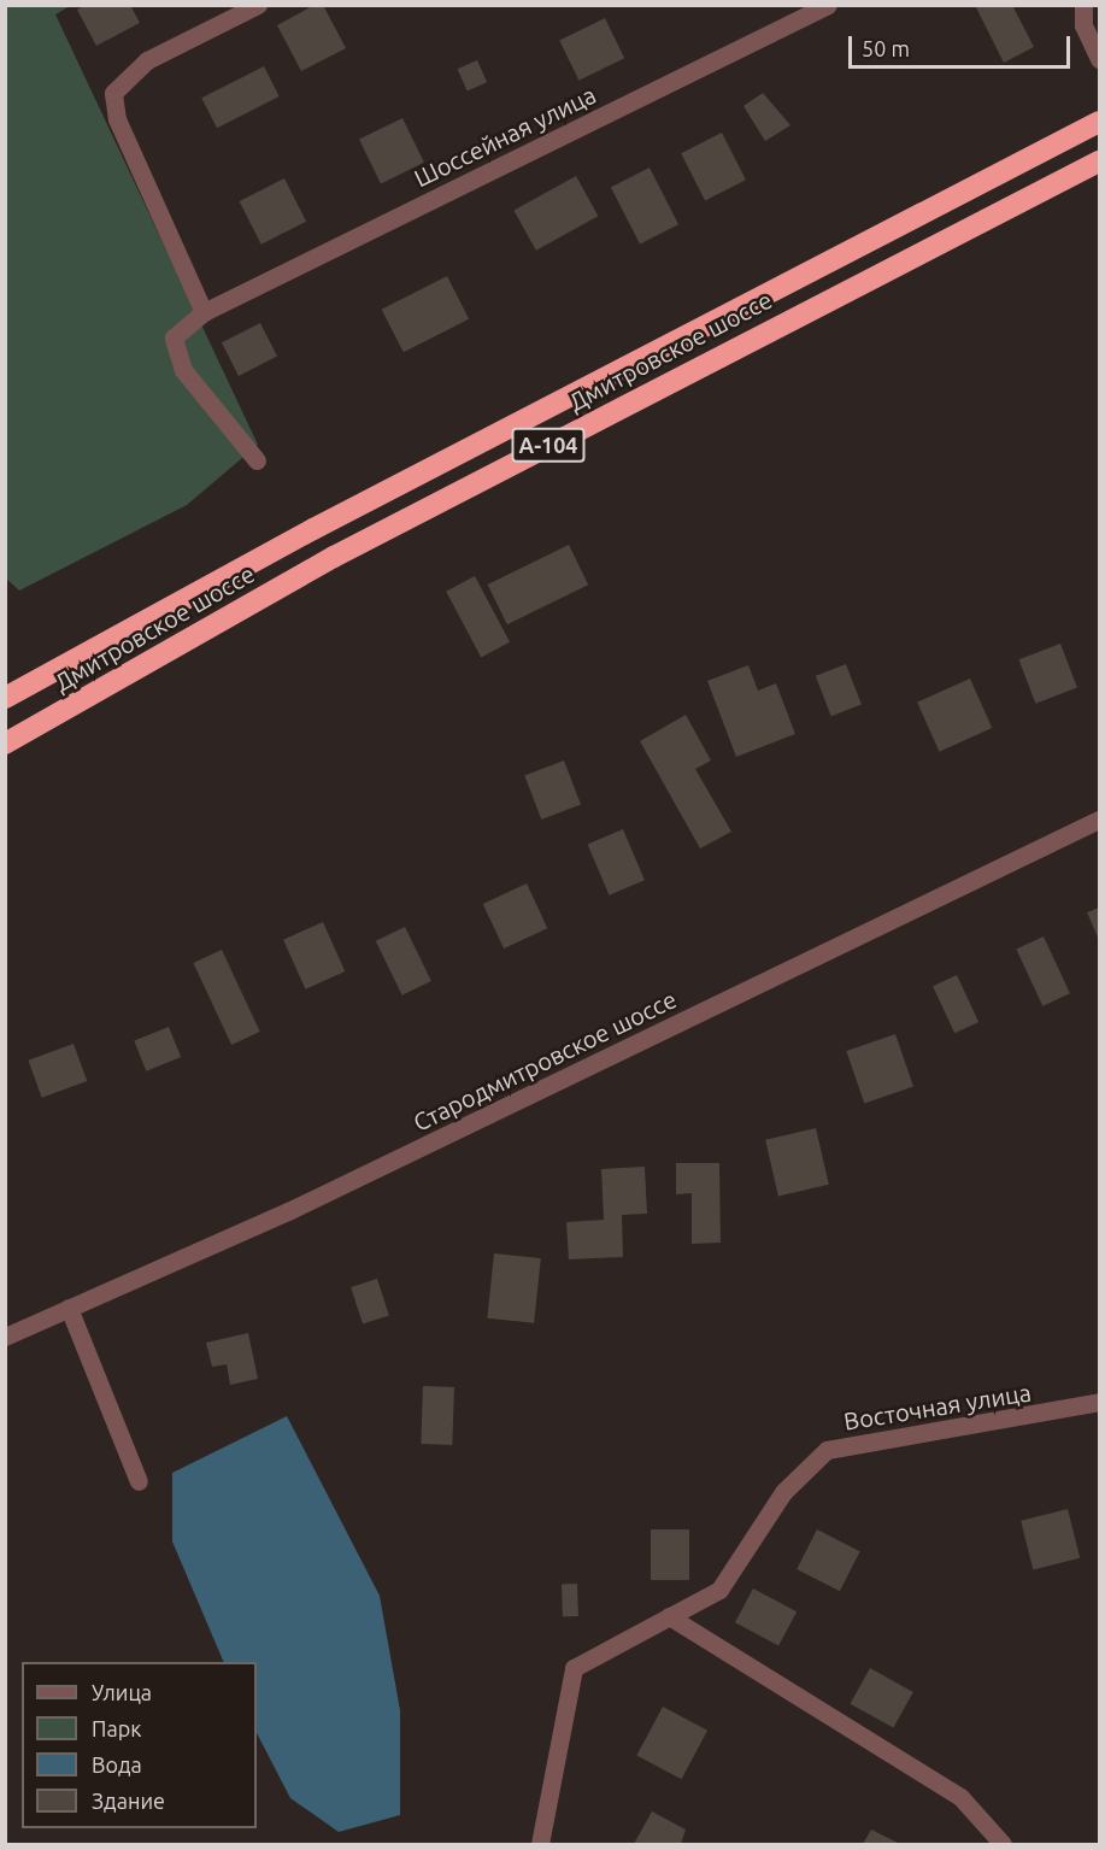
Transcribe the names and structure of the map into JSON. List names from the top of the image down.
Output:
{
  "streets": {
    "highway": ["Дмитровское шоссе", "А-104"],
    "street": ["Шоссейная улица", "Стародмитровское шоссе", "Восточная улица"]
  },
  "legend": [
    "Улица",
    "Парк",
    "Вода",
    "Здание"
  ],
  "scale_bar": "50 m"
}
